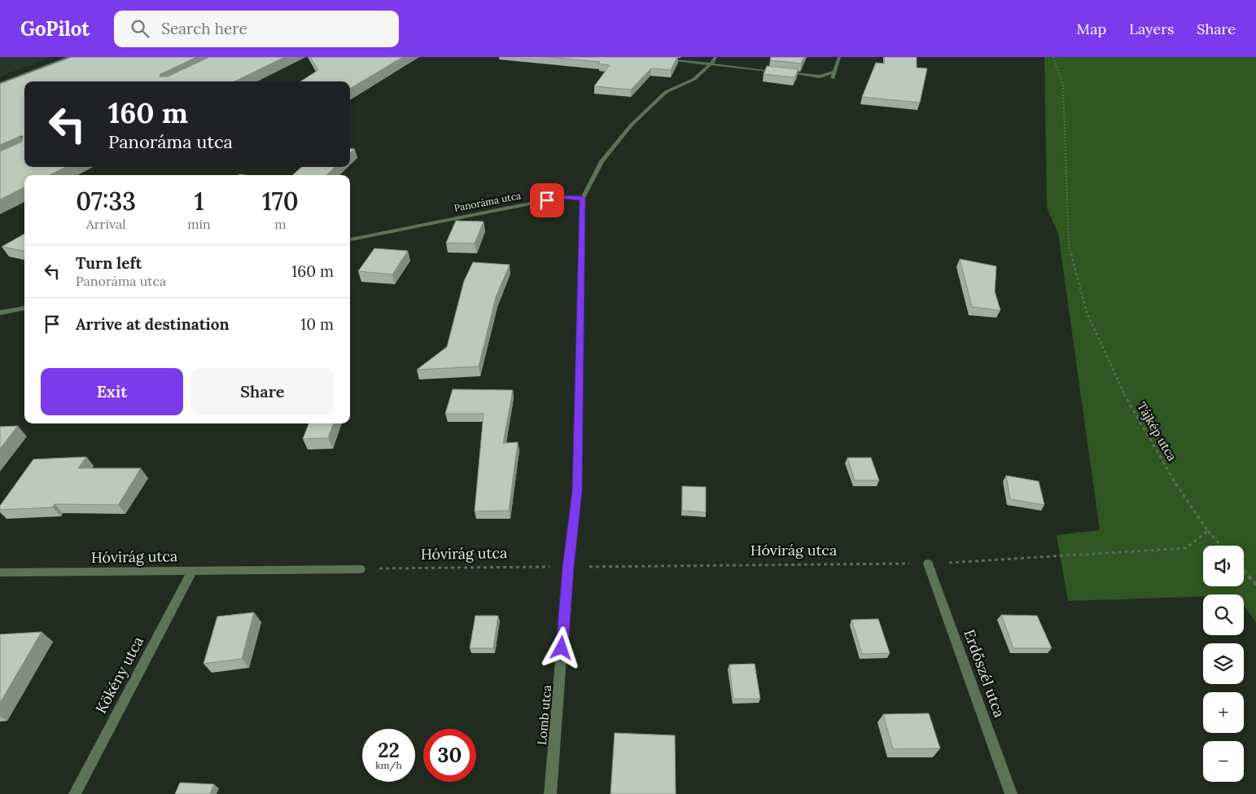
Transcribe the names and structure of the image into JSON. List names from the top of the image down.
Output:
{
  "streets": {
    "street": [
      "Panoráma utca",
      "Hóvirág utca",
      "Erdőszél utca",
      "Kökény utca",
      "Lomb utca"
    ],
    "path": ["Tájkép utca"]
  },
  "crossings": [
    ["Panoráma utca", "Lomb utca"],
    ["Hóvirág utca", "Erdőszél utca"],
    ["Hóvirág utca", "Kökény utca"],
    ["Hóvirág utca", "Lomb utca"]
  ],
  "page": {
    "header": "GoPilot",
    "search": "Search here",
    "nav": ["Map", "Layers", "Share"],
    "turn": ["160 m", "Panoráma utca"],
    "eta": [
      "07:33",
      "Arrival",
      "1",
      "min",
      "170",
      "m"
    ],
    "list": [
      {
        "name": "Turn left",
        "note": "Panoráma utca",
        "value": "160 m"
      },
      {
        "name": "Arrive at destination",
        "value": "10 m"
      }
    ],
    "buttons": ["Exit", "Share"],
    "map_buttons": ["+", "−"],
    "speed": "22 km/h",
    "limit": "30"
  }
}
